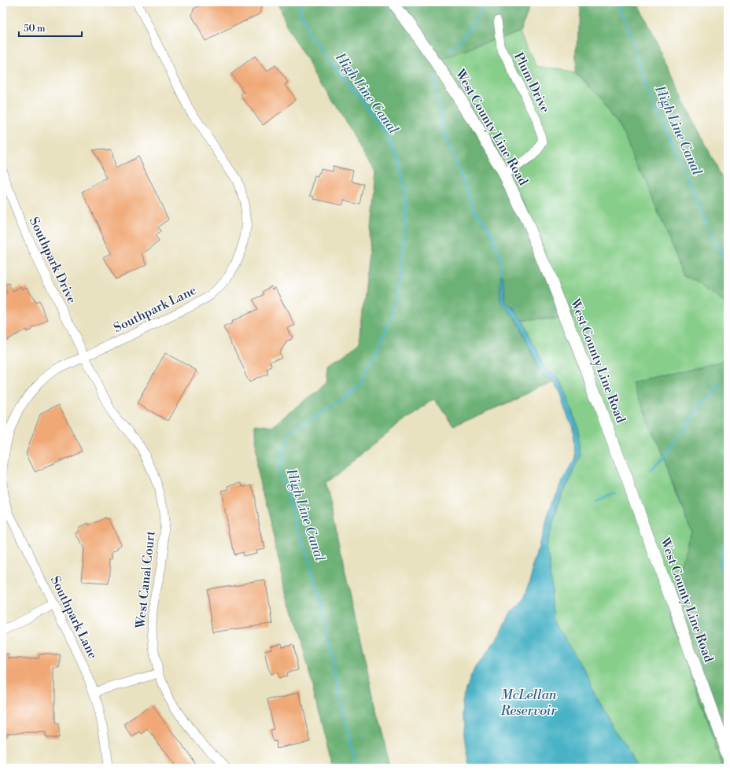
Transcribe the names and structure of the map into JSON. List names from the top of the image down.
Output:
{
  "streets": {
    "main road": ["West County Line Road"],
    "street": [
      "Plum Drive",
      "Southpark Drive",
      "Southpark Lane",
      "West Canal Court"
    ]
  },
  "crossings": [
    ["Plum Drive", "West County Line Road"],
    ["Southpark Drive", "Southpark Lane"],
    ["Southpark Drive", "West Canal Court"],
    ["Southpark Lane", "West Canal Court"]
  ],
  "water": ["High Line Canal", "McLellan Reservoir"],
  "scale_bar": "50 m"
}
